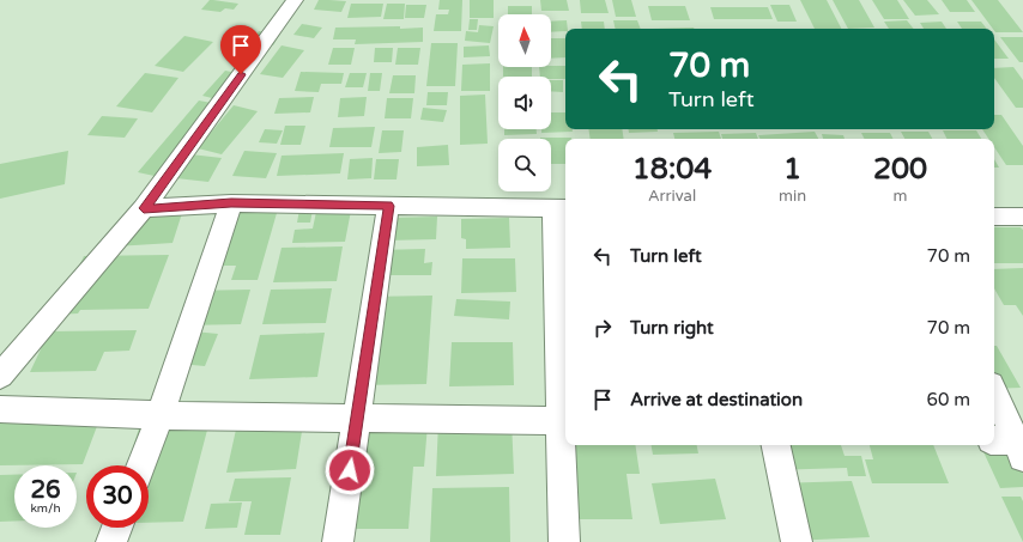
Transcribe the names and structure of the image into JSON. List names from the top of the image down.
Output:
{
  "north": "top",
  "page": {
    "turn": ["70 m", "Turn left"],
    "eta": [
      "18:04",
      "Arrival",
      "1",
      "min",
      "200",
      "m"
    ],
    "list": [
      {
        "name": "Turn left",
        "value": "70 m"
      },
      {
        "name": "Turn right",
        "value": "70 m"
      },
      {
        "name": "Arrive at destination",
        "value": "60 m"
      }
    ],
    "speed": "26 km/h",
    "limit": "30"
  }
}
